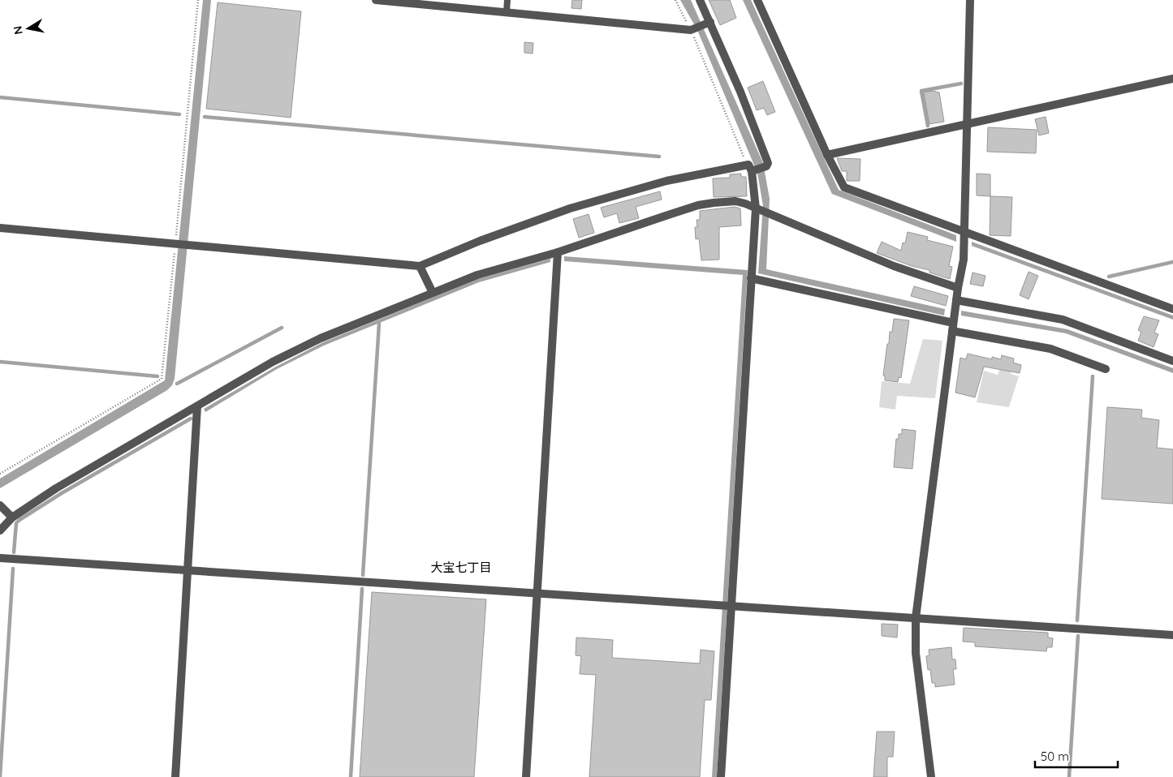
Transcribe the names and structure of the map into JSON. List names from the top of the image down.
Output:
{
  "districts": ["大宝七丁目"],
  "scale_bar": "50 m",
  "north": "left"
}
